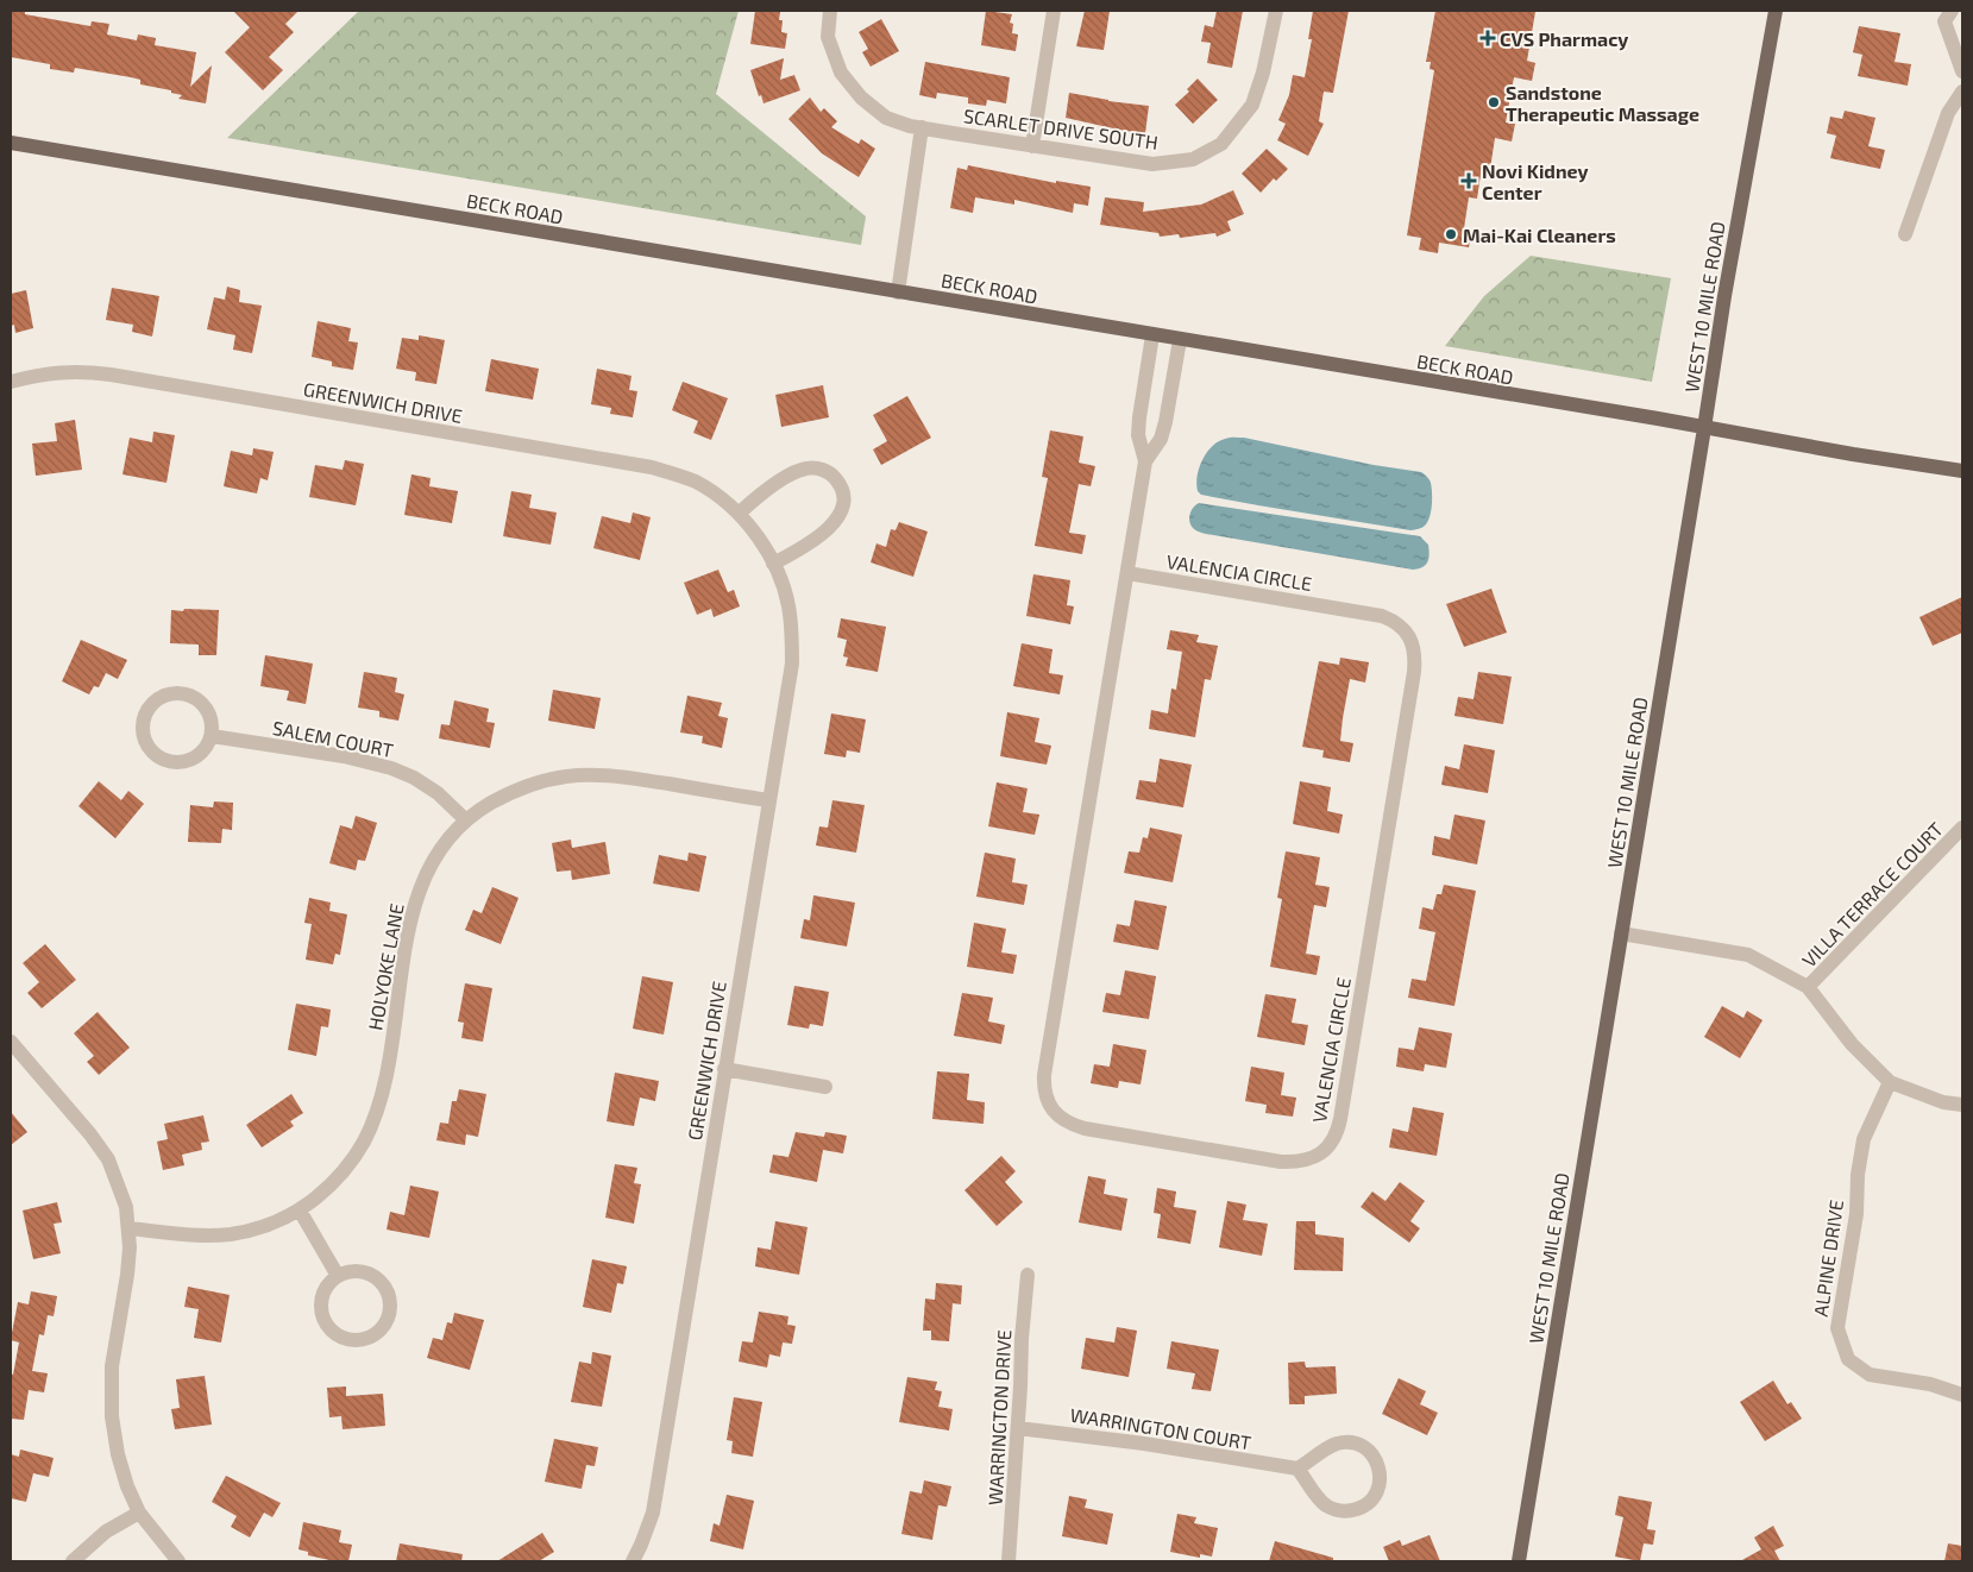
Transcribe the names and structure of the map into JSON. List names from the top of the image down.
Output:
{
  "streets": {
    "main road": ["BECK ROAD", "WEST 10 MILE ROAD"],
    "street": [
      "SCARLET DRIVE SOUTH",
      "GREENWICH DRIVE",
      "VALENCIA CIRCLE",
      "SALEM COURT",
      "VILLA TERRACE COURT",
      "HOLYOKE LANE",
      "ALPINE DRIVE",
      "WARRINGTON DRIVE",
      "WARRINGTON COURT"
    ]
  },
  "crossings": [
    ["BECK ROAD", "WEST 10 MILE ROAD"],
    ["BECK ROAD", "VALENCIA CIRCLE"],
    ["GREENWICH DRIVE", "HOLYOKE LANE"],
    ["SALEM COURT", "HOLYOKE LANE"],
    ["WARRINGTON DRIVE", "WARRINGTON COURT"]
  ],
  "places": {
    "health": ["CVS Pharmacy", "Novi Kidney Center"],
    "other": ["Sandstone Therapeutic Massage", "Mai-Kai Cleaners"]
  }
}
